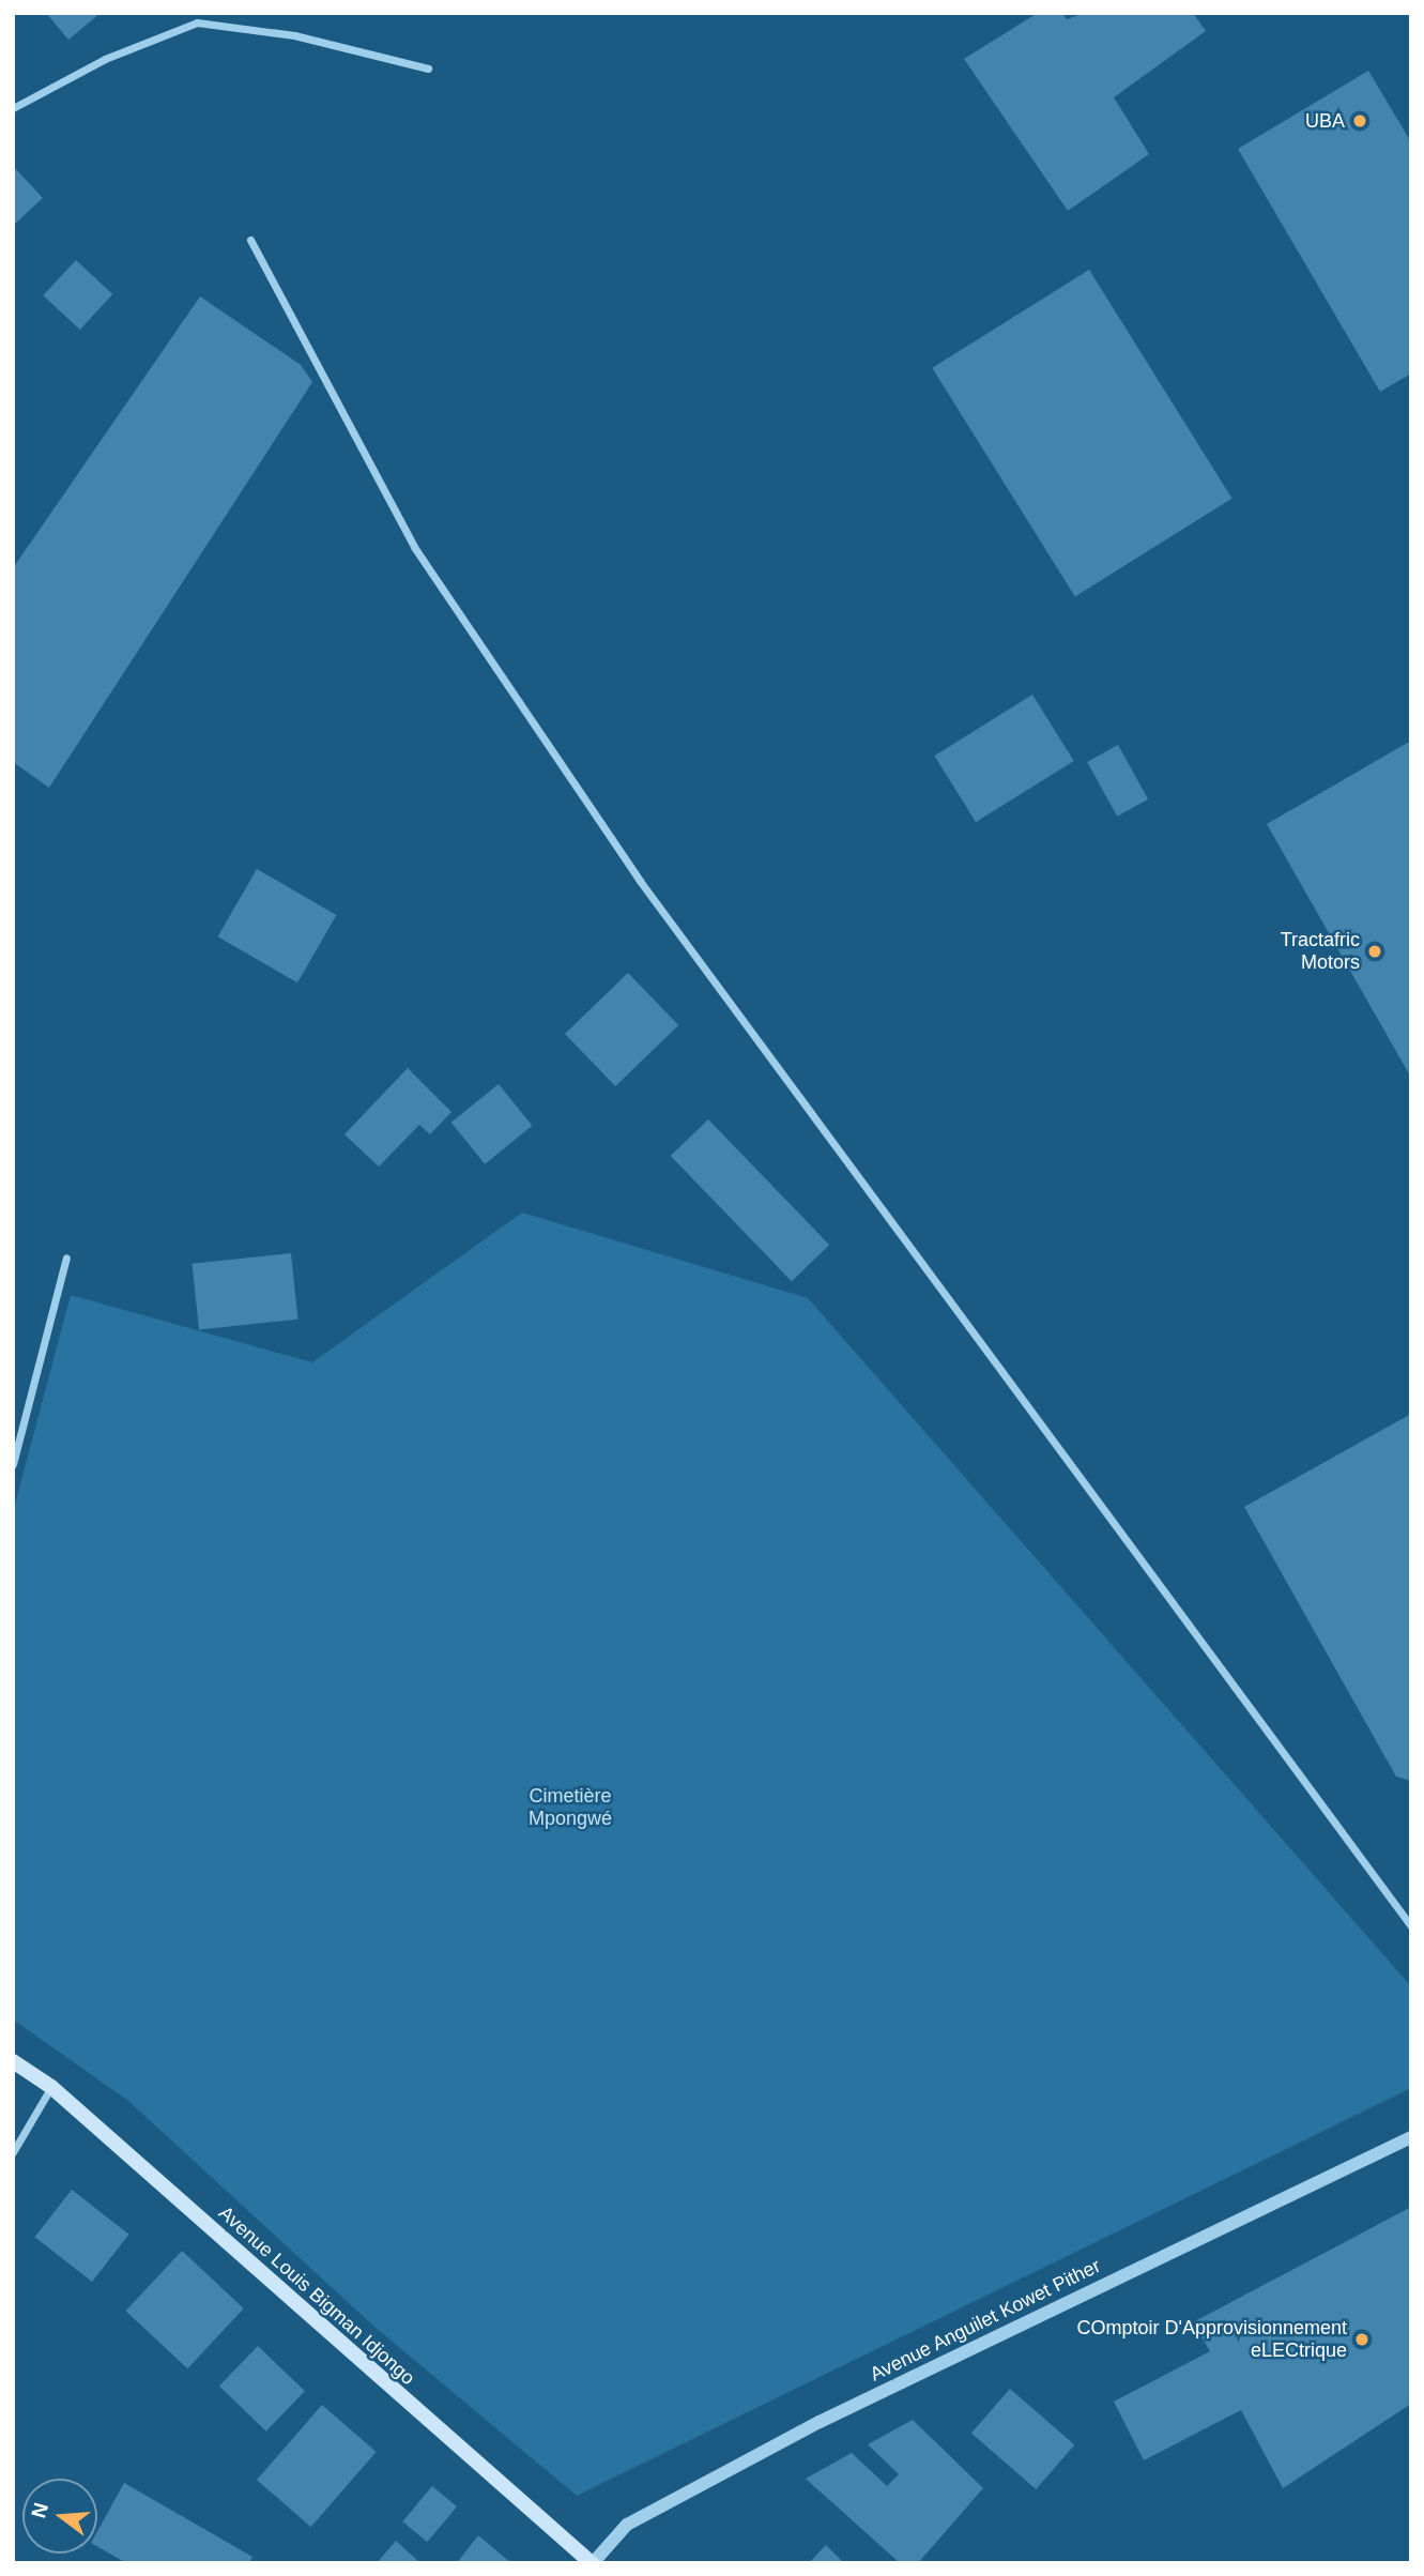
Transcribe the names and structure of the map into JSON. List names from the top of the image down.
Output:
{
  "streets": {
    "main road": ["Avenue Louis Bigman Idjongo"],
    "street": ["Avenue Anguilet Kowet Pither"]
  },
  "crossings": [
    ["Avenue Louis Bigman Idjongo", "Avenue Anguilet Kowet Pither"]
  ],
  "parks": ["Cimetière Mpongwé"],
  "places": ["UBA", "Tractafric Motors", "COmptoir D'Approvisionnement eLECtrique"],
  "north": "left"
}
